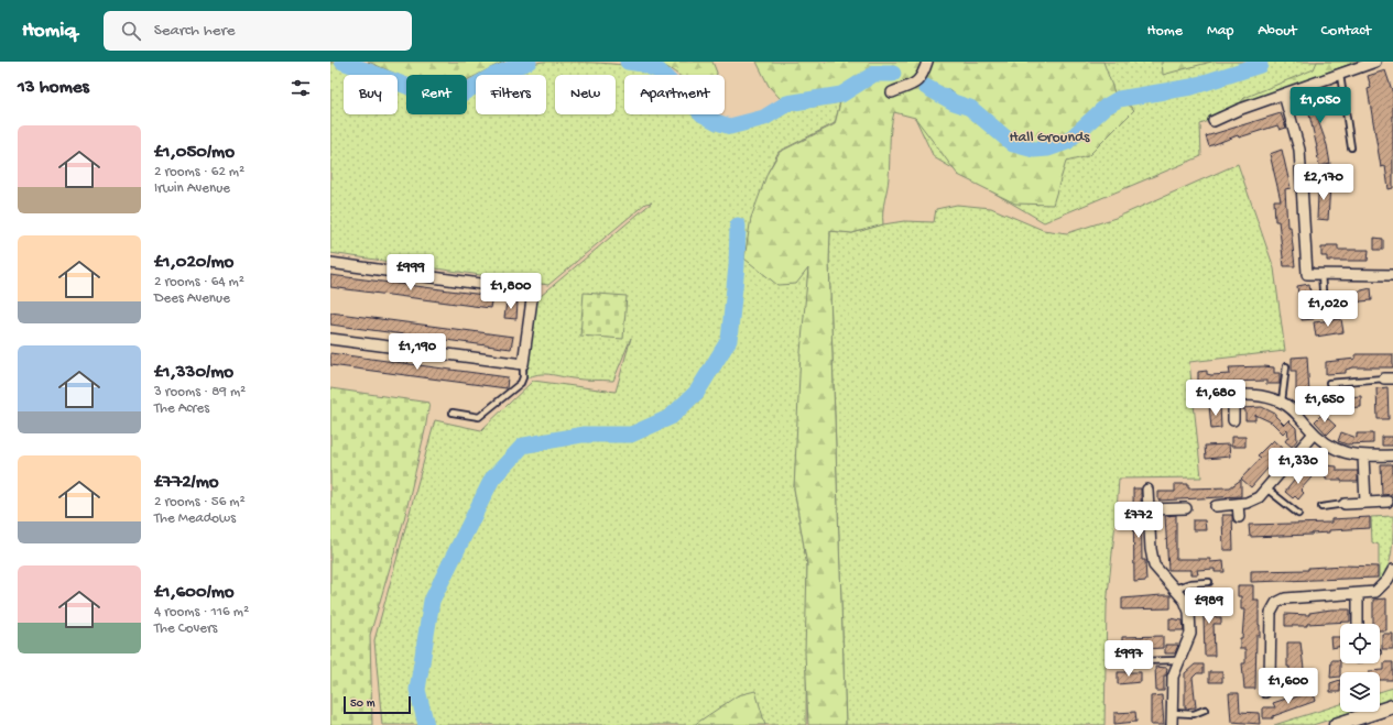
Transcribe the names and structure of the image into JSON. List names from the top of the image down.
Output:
{
  "parks": ["Hall Grounds"],
  "scale_bar": "50 m",
  "page": {
    "header": "Homiq",
    "search": "Search here",
    "nav": [
      "Home",
      "Map",
      "About",
      "Contact"
    ],
    "heading": "13 homes",
    "chip": [
      "Buy",
      "Rent",
      "Filters",
      "New",
      "Apartment"
    ],
    "price": [
      "£1,050",
      "£2,170",
      "£999",
      "£1,800",
      "£1,020",
      "£1,190",
      "£1,680",
      "£1,650",
      "£1,330",
      "£772",
      "£989",
      "£997",
      "£1,600"
    ],
    "list": [
      {
        "name": "£1,050/mo",
        "note": "2 rooms · 62 m² · Irwin Avenue"
      },
      {
        "name": "£1,020/mo",
        "note": "2 rooms · 64 m² · Dees Avenue"
      },
      {
        "name": "£1,330/mo",
        "note": "3 rooms · 89 m² · The Acres"
      },
      {
        "name": "£772/mo",
        "note": "2 rooms · 56 m² · The Meadows"
      },
      {
        "name": "£1,600/mo",
        "note": "4 rooms · 116 m² · The Covers"
      }
    ],
    "scale": "50 m"
  }
}
